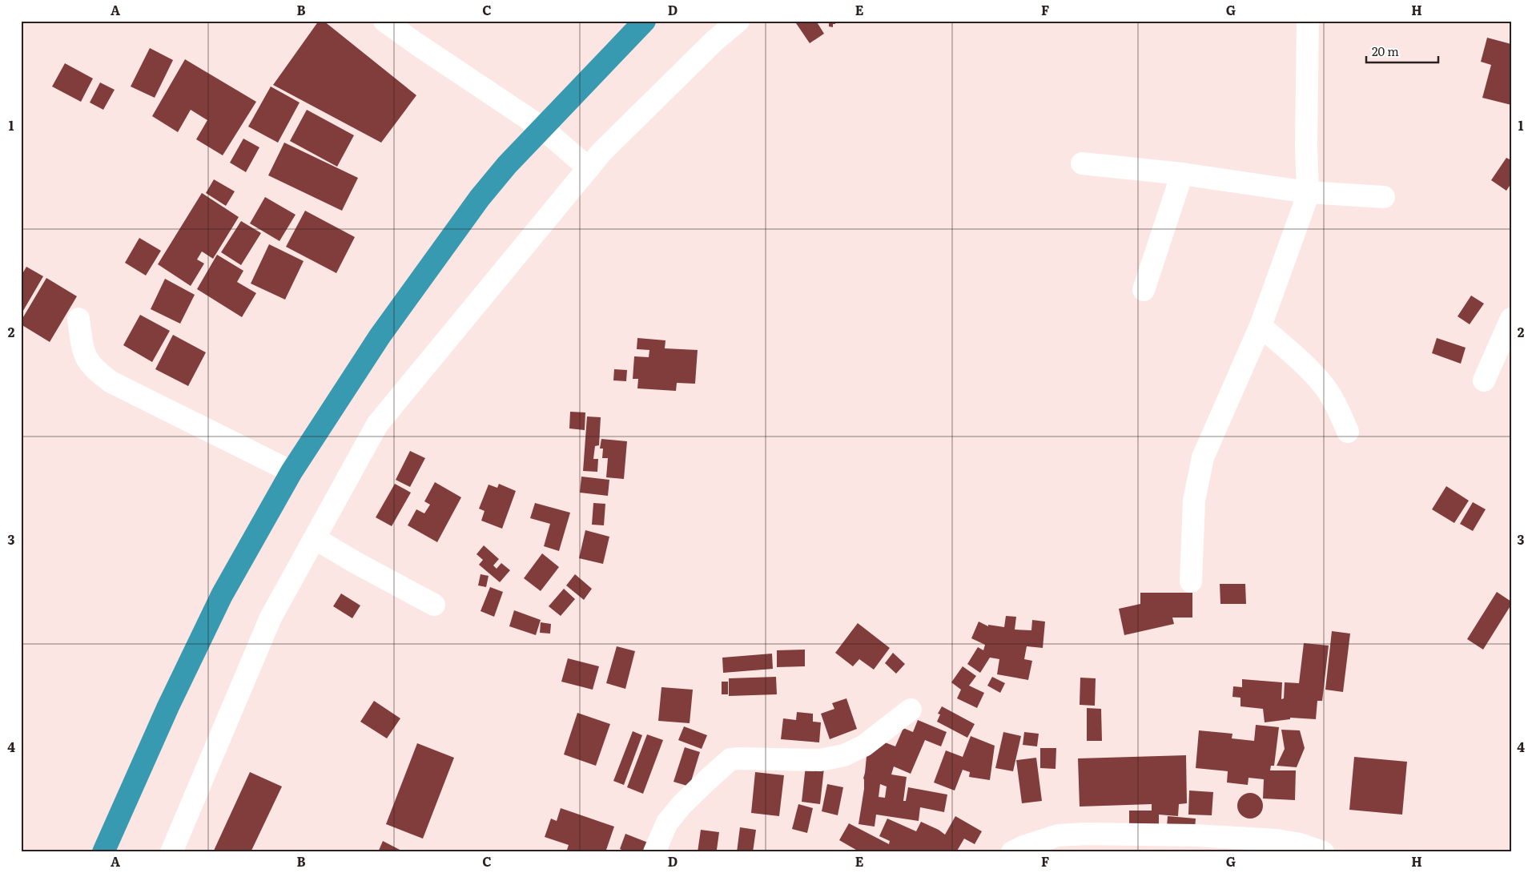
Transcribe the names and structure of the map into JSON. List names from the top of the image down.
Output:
{
  "scale_bar": "20 m",
  "grid": {
    "columns": [
      "A",
      "B",
      "C",
      "D",
      "E",
      "F",
      "G",
      "H"
    ],
    "rows": [
      "1",
      "2",
      "3",
      "4"
    ]
  }
}
